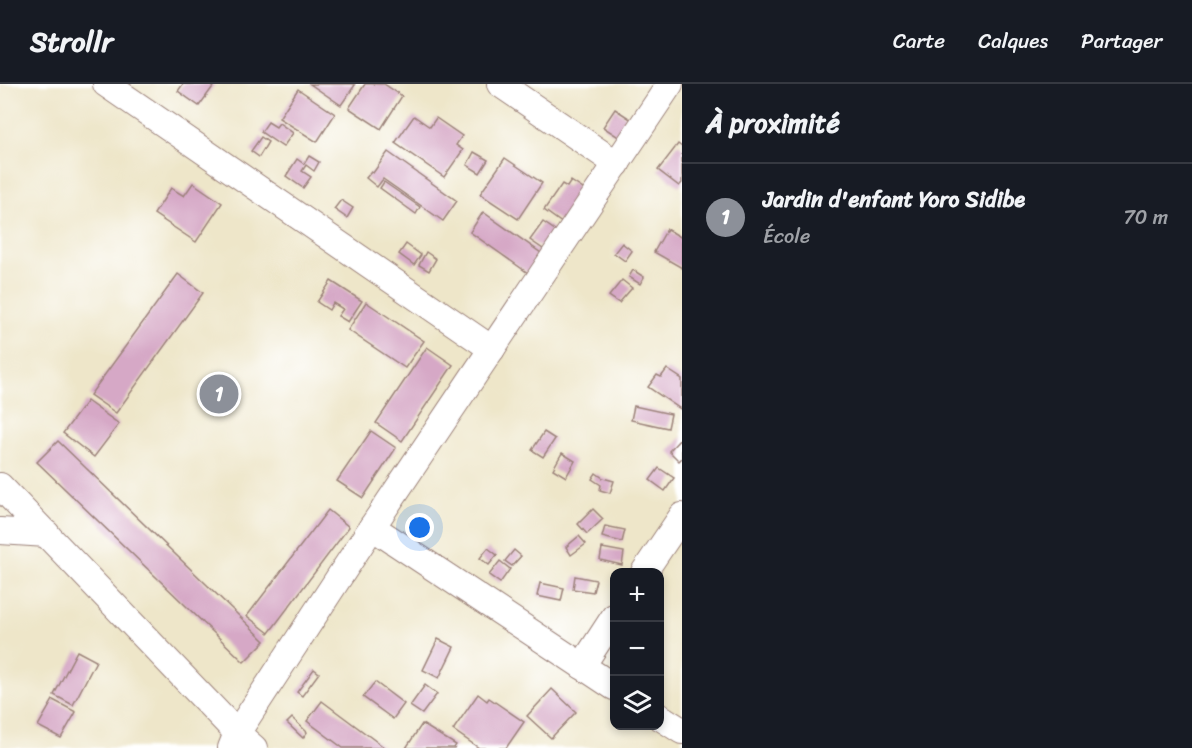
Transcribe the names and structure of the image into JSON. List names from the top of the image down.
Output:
{
  "page": {
    "header": "Strollr",
    "nav": ["Carte", "Calques", "Partager"],
    "heading": "À proximité",
    "list": [
      {
        "mark": "1",
        "name": "Jardin d'enfant Yoro Sidibe",
        "note": "École",
        "value": "70 m"
      }
    ],
    "pins": "1",
    "map_buttons": ["+", "−"]
  }
}
